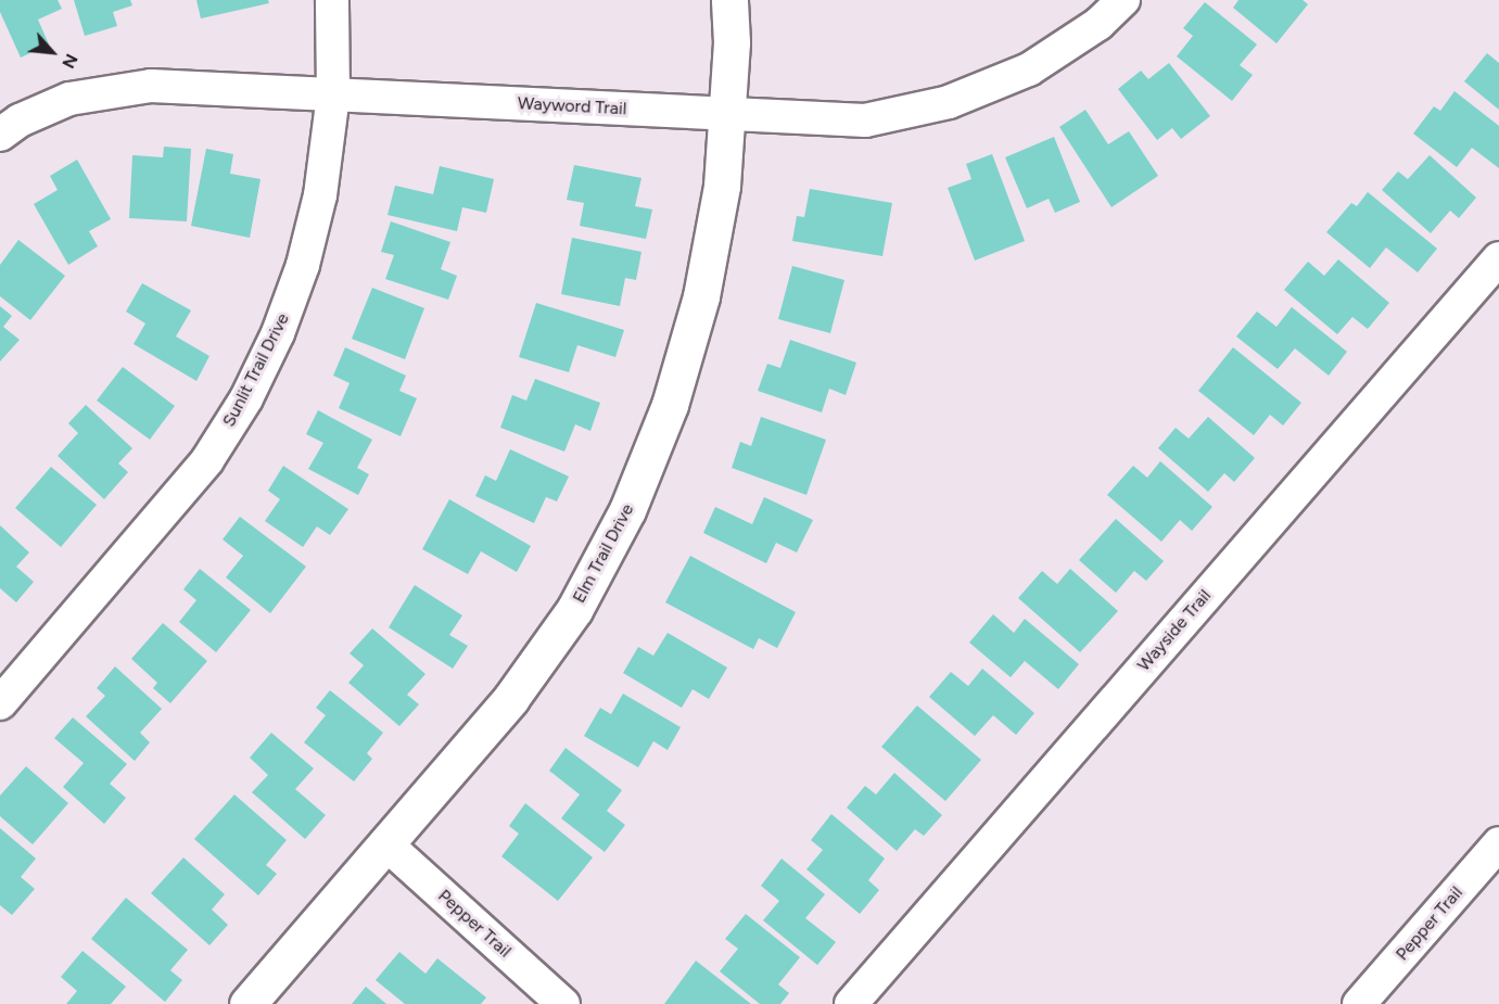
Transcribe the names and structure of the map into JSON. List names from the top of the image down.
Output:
{
  "streets": {
    "street": [
      "Wayword Trail",
      "Sunlit Trail Drive",
      "Elm Trail Drive",
      "Wayside Trail",
      "Pepper Trail"
    ]
  },
  "crossings": [
    ["Wayword Trail", "Sunlit Trail Drive"],
    ["Wayword Trail", "Elm Trail Drive"],
    ["Elm Trail Drive", "Pepper Trail"]
  ],
  "north": "bottom right"
}
